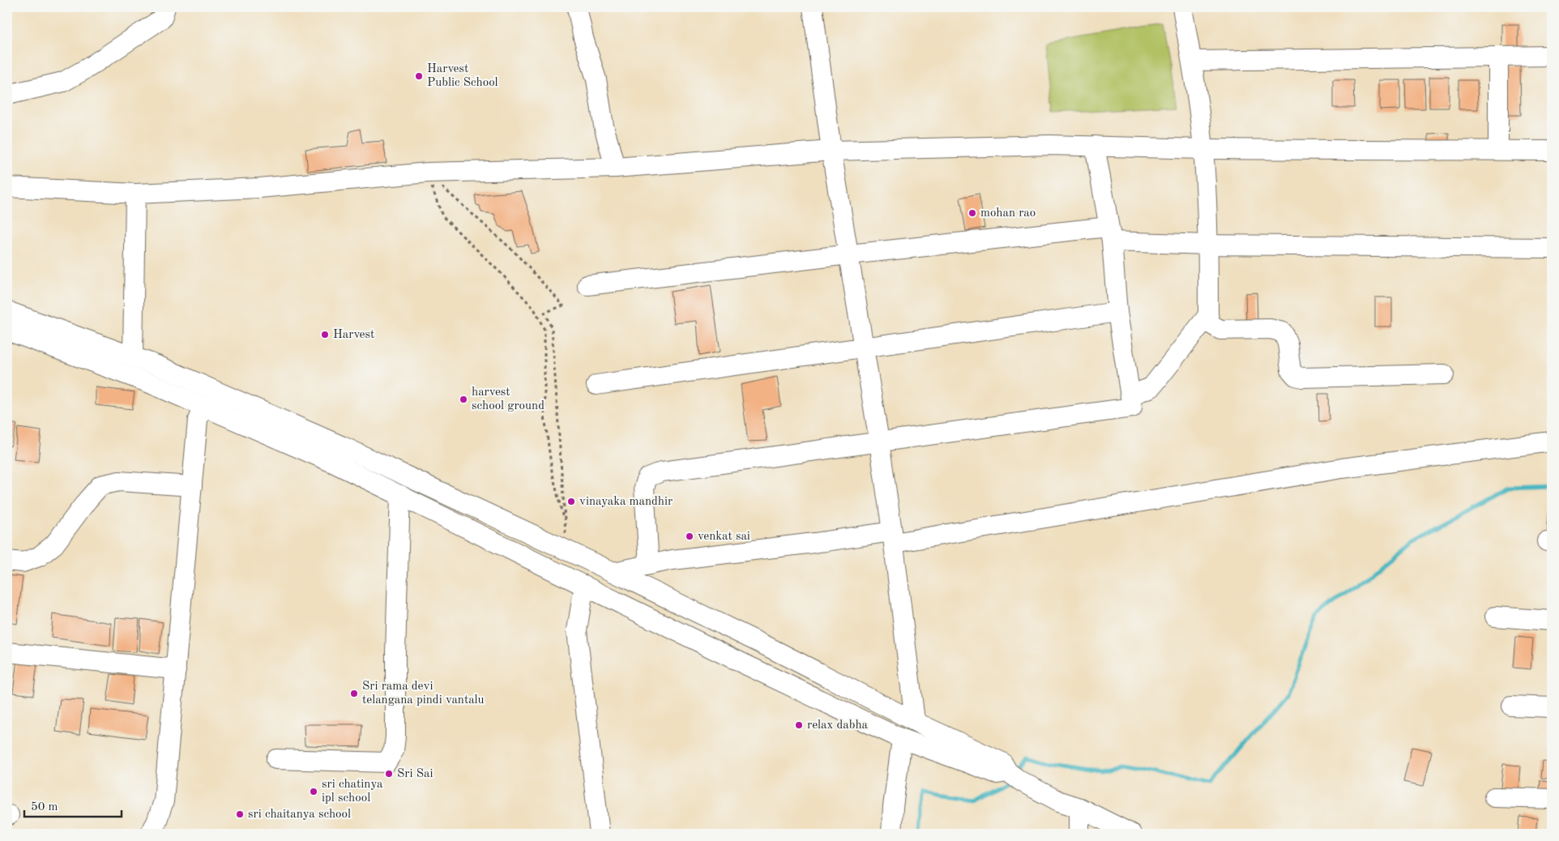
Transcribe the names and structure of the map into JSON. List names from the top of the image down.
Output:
{
  "places": [
    "Harvest Public School",
    "mohan rao",
    "Harvest",
    "harvest school ground",
    "vinayaka mandhir",
    "venkat sai",
    "Sri rama devi telangana pindi vantalu",
    "relax dabha",
    "Sri Sai",
    "sri chatinya ipl school",
    "sri chaitanya school"
  ],
  "scale_bar": "50 m"
}
